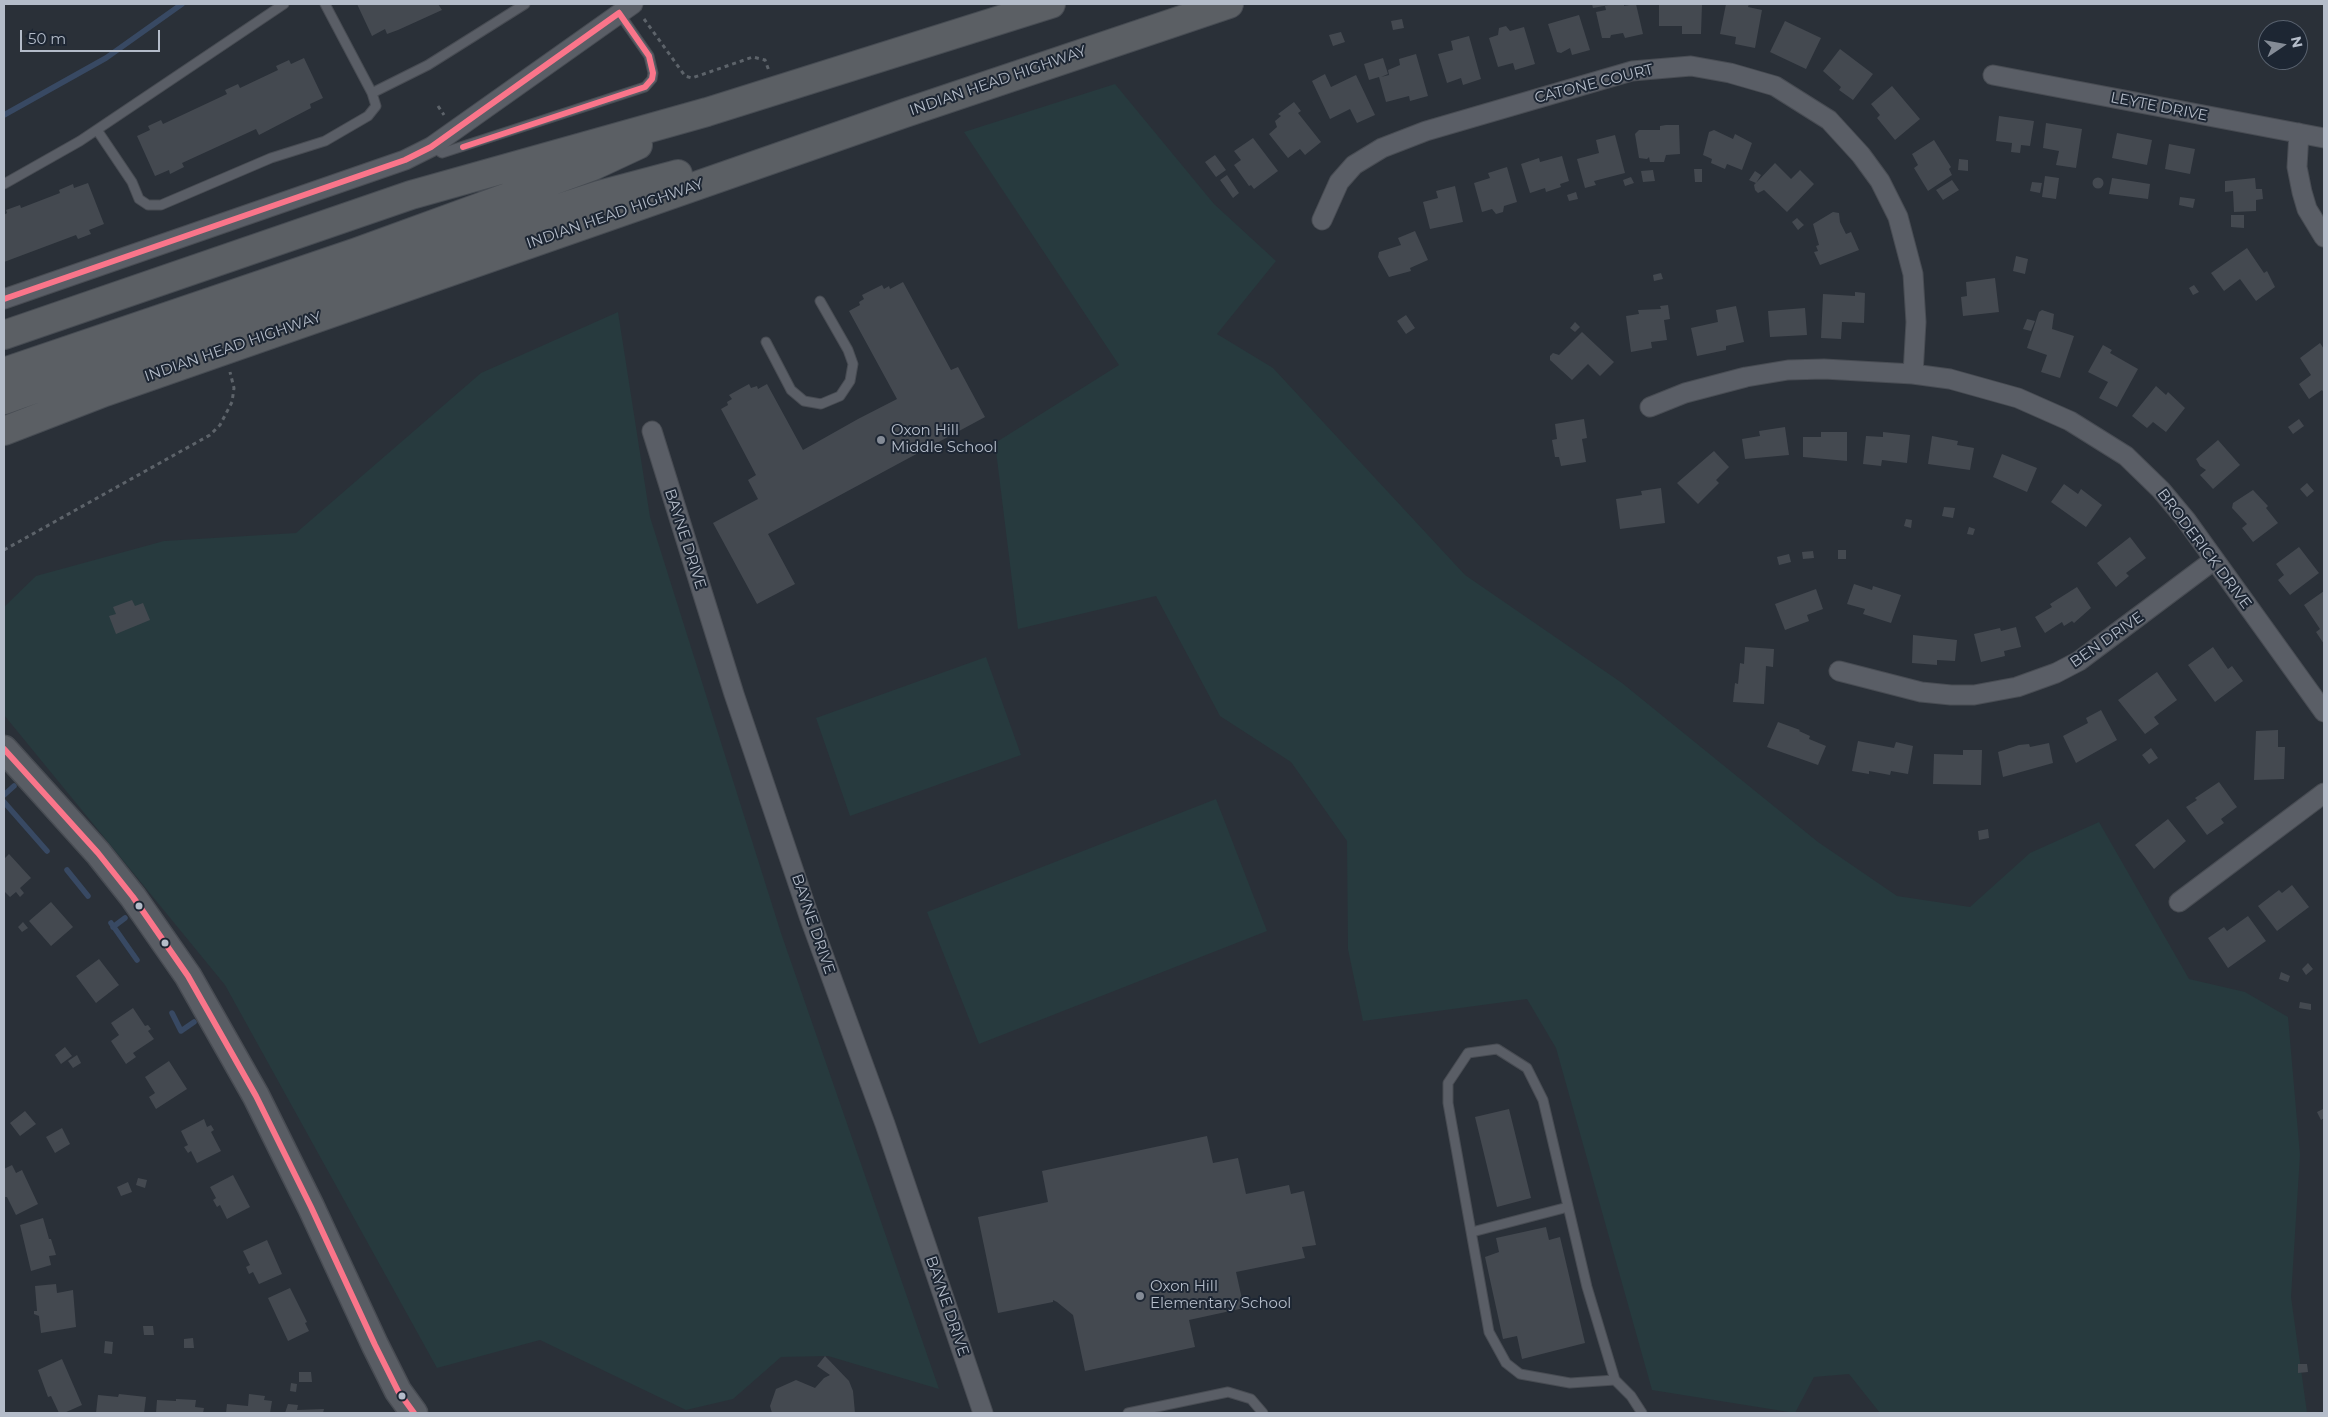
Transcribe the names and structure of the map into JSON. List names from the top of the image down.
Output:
{
  "streets": {
    "highway": ["INDIAN HEAD HIGHWAY"],
    "street": [
      "CATONE COURT",
      "LEYTE DRIVE",
      "BAYNE DRIVE",
      "BRODERICK DRIVE",
      "BEN DRIVE"
    ]
  },
  "crossings": [
    ["CATONE COURT", "BRODERICK DRIVE"],
    ["BRODERICK DRIVE", "BEN DRIVE"]
  ],
  "places": ["Oxon Hill Middle School", "Oxon Hill Elementary School"],
  "scale_bar": "50 m",
  "north": "right"
}
